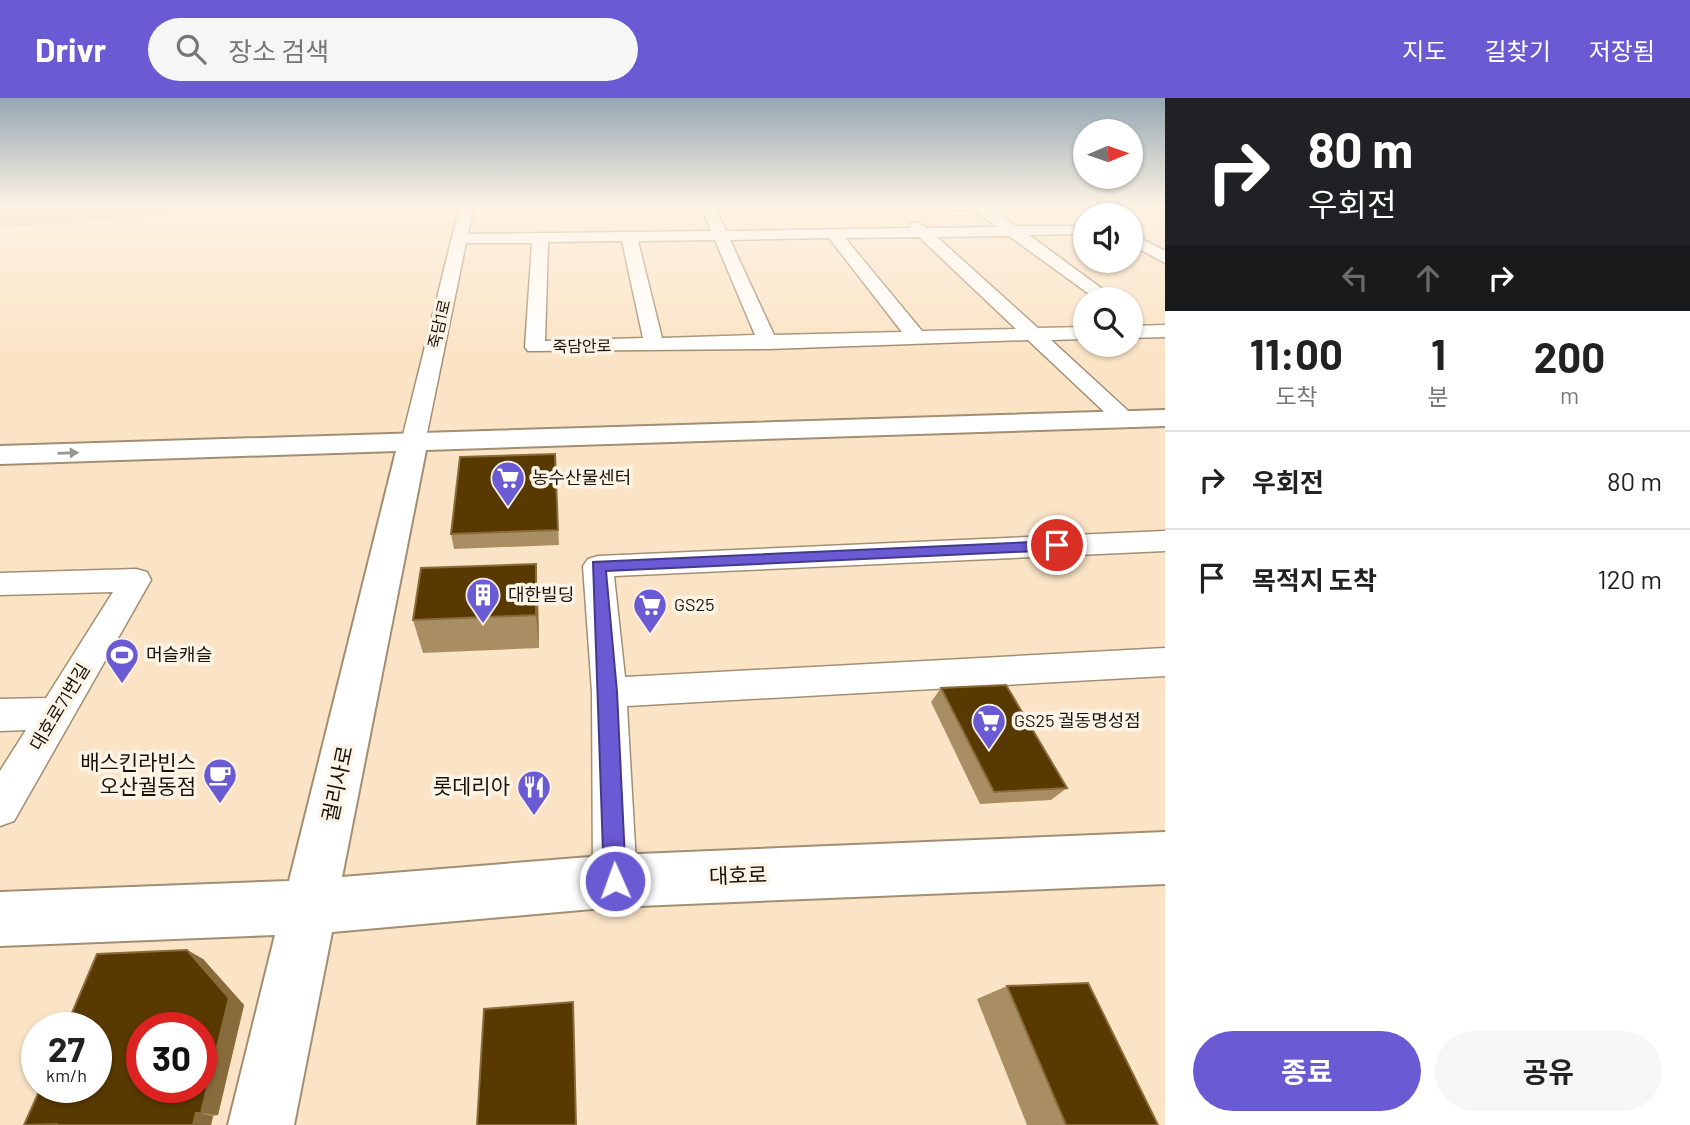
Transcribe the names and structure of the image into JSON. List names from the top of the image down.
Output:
{
  "streets": {
    "street": [
      "죽담1로",
      "죽담안로",
      "대호로71번길",
      "궐리사로",
      "대호로"
    ]
  },
  "crossings": [
    ["죽담1로", "궐리사로"],
    ["궐리사로", "대호로"]
  ],
  "places": {
    "supermarket": ["농수산물센터", "GS25", "GS25 궐동명성점"],
    "building": ["대한빌딩"],
    "sports": ["머슬캐슬"],
    "cafe": ["배스킨라빈스 오산궐동점"],
    "restaurant": ["롯데리아"]
  },
  "north": "right",
  "page": {
    "header": "Drivr",
    "search": "장소 검색",
    "nav": ["지도", "길찾기", "저장됨"],
    "turn": ["80 m", "우회전"],
    "eta": [
      "11:00",
      "도착",
      "1",
      "분",
      "200",
      "m"
    ],
    "list": [
      {
        "name": "우회전",
        "value": "80 m"
      },
      {
        "name": "목적지 도착",
        "value": "120 m"
      }
    ],
    "speed": "27 km/h",
    "limit": "30",
    "buttons": ["종료", "공유"]
  }
}
